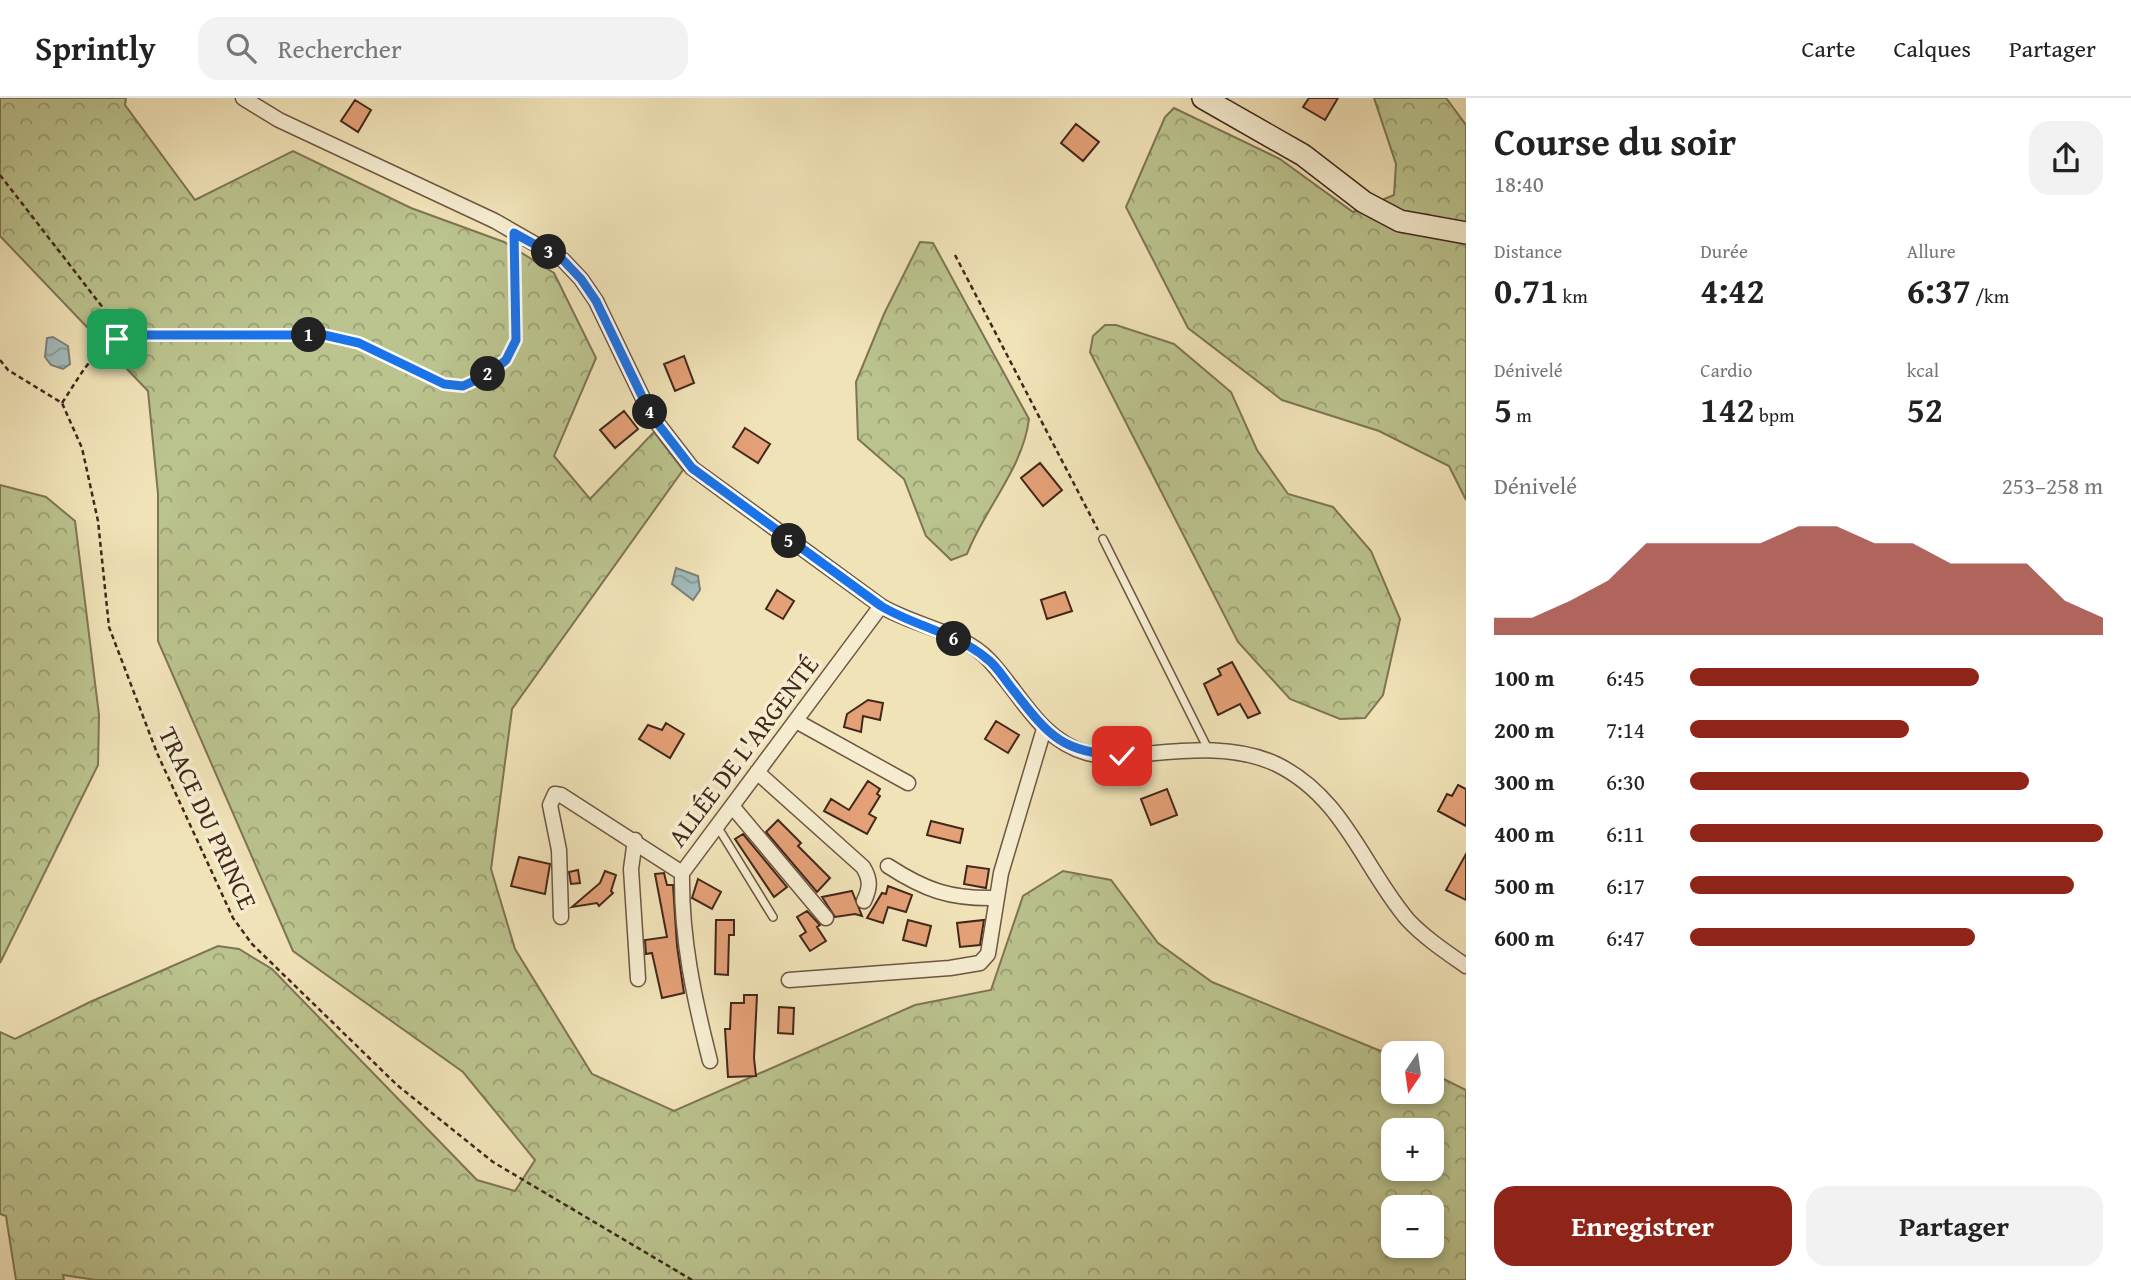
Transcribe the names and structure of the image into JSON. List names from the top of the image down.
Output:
{
  "streets": {
    "street": ["ALLÉE DE L'ARGENTÉ"],
    "path": ["TRACE DU PRINCE"]
  },
  "north": "bottom",
  "page": {
    "header": "Sprintly",
    "search": "Rechercher",
    "nav": ["Carte", "Calques", "Partager"],
    "heading": ["Course du soir", "18:40"],
    "stats": [
      ["Distance", "0.71 km"],
      ["Durée", "4:42"],
      ["Allure", "6:37 /km"],
      ["Dénivelé", "5 m"],
      ["Cardio", "142 bpm"],
      ["kcal", "52"]
    ],
    "pins": [
      "3",
      "1",
      "2",
      "4",
      "5",
      "6"
    ],
    "chart": ["Dénivelé", "253–258 m"],
    "list": [
      {
        "name": "100 m",
        "note": "6:45"
      },
      {
        "name": "200 m",
        "note": "7:14"
      },
      {
        "name": "300 m",
        "note": "6:30"
      },
      {
        "name": "400 m",
        "note": "6:11"
      },
      {
        "name": "500 m",
        "note": "6:17"
      },
      {
        "name": "600 m",
        "note": "6:47"
      }
    ],
    "map_buttons": ["+", "−"],
    "buttons": ["Enregistrer", "Partager"]
  }
}
